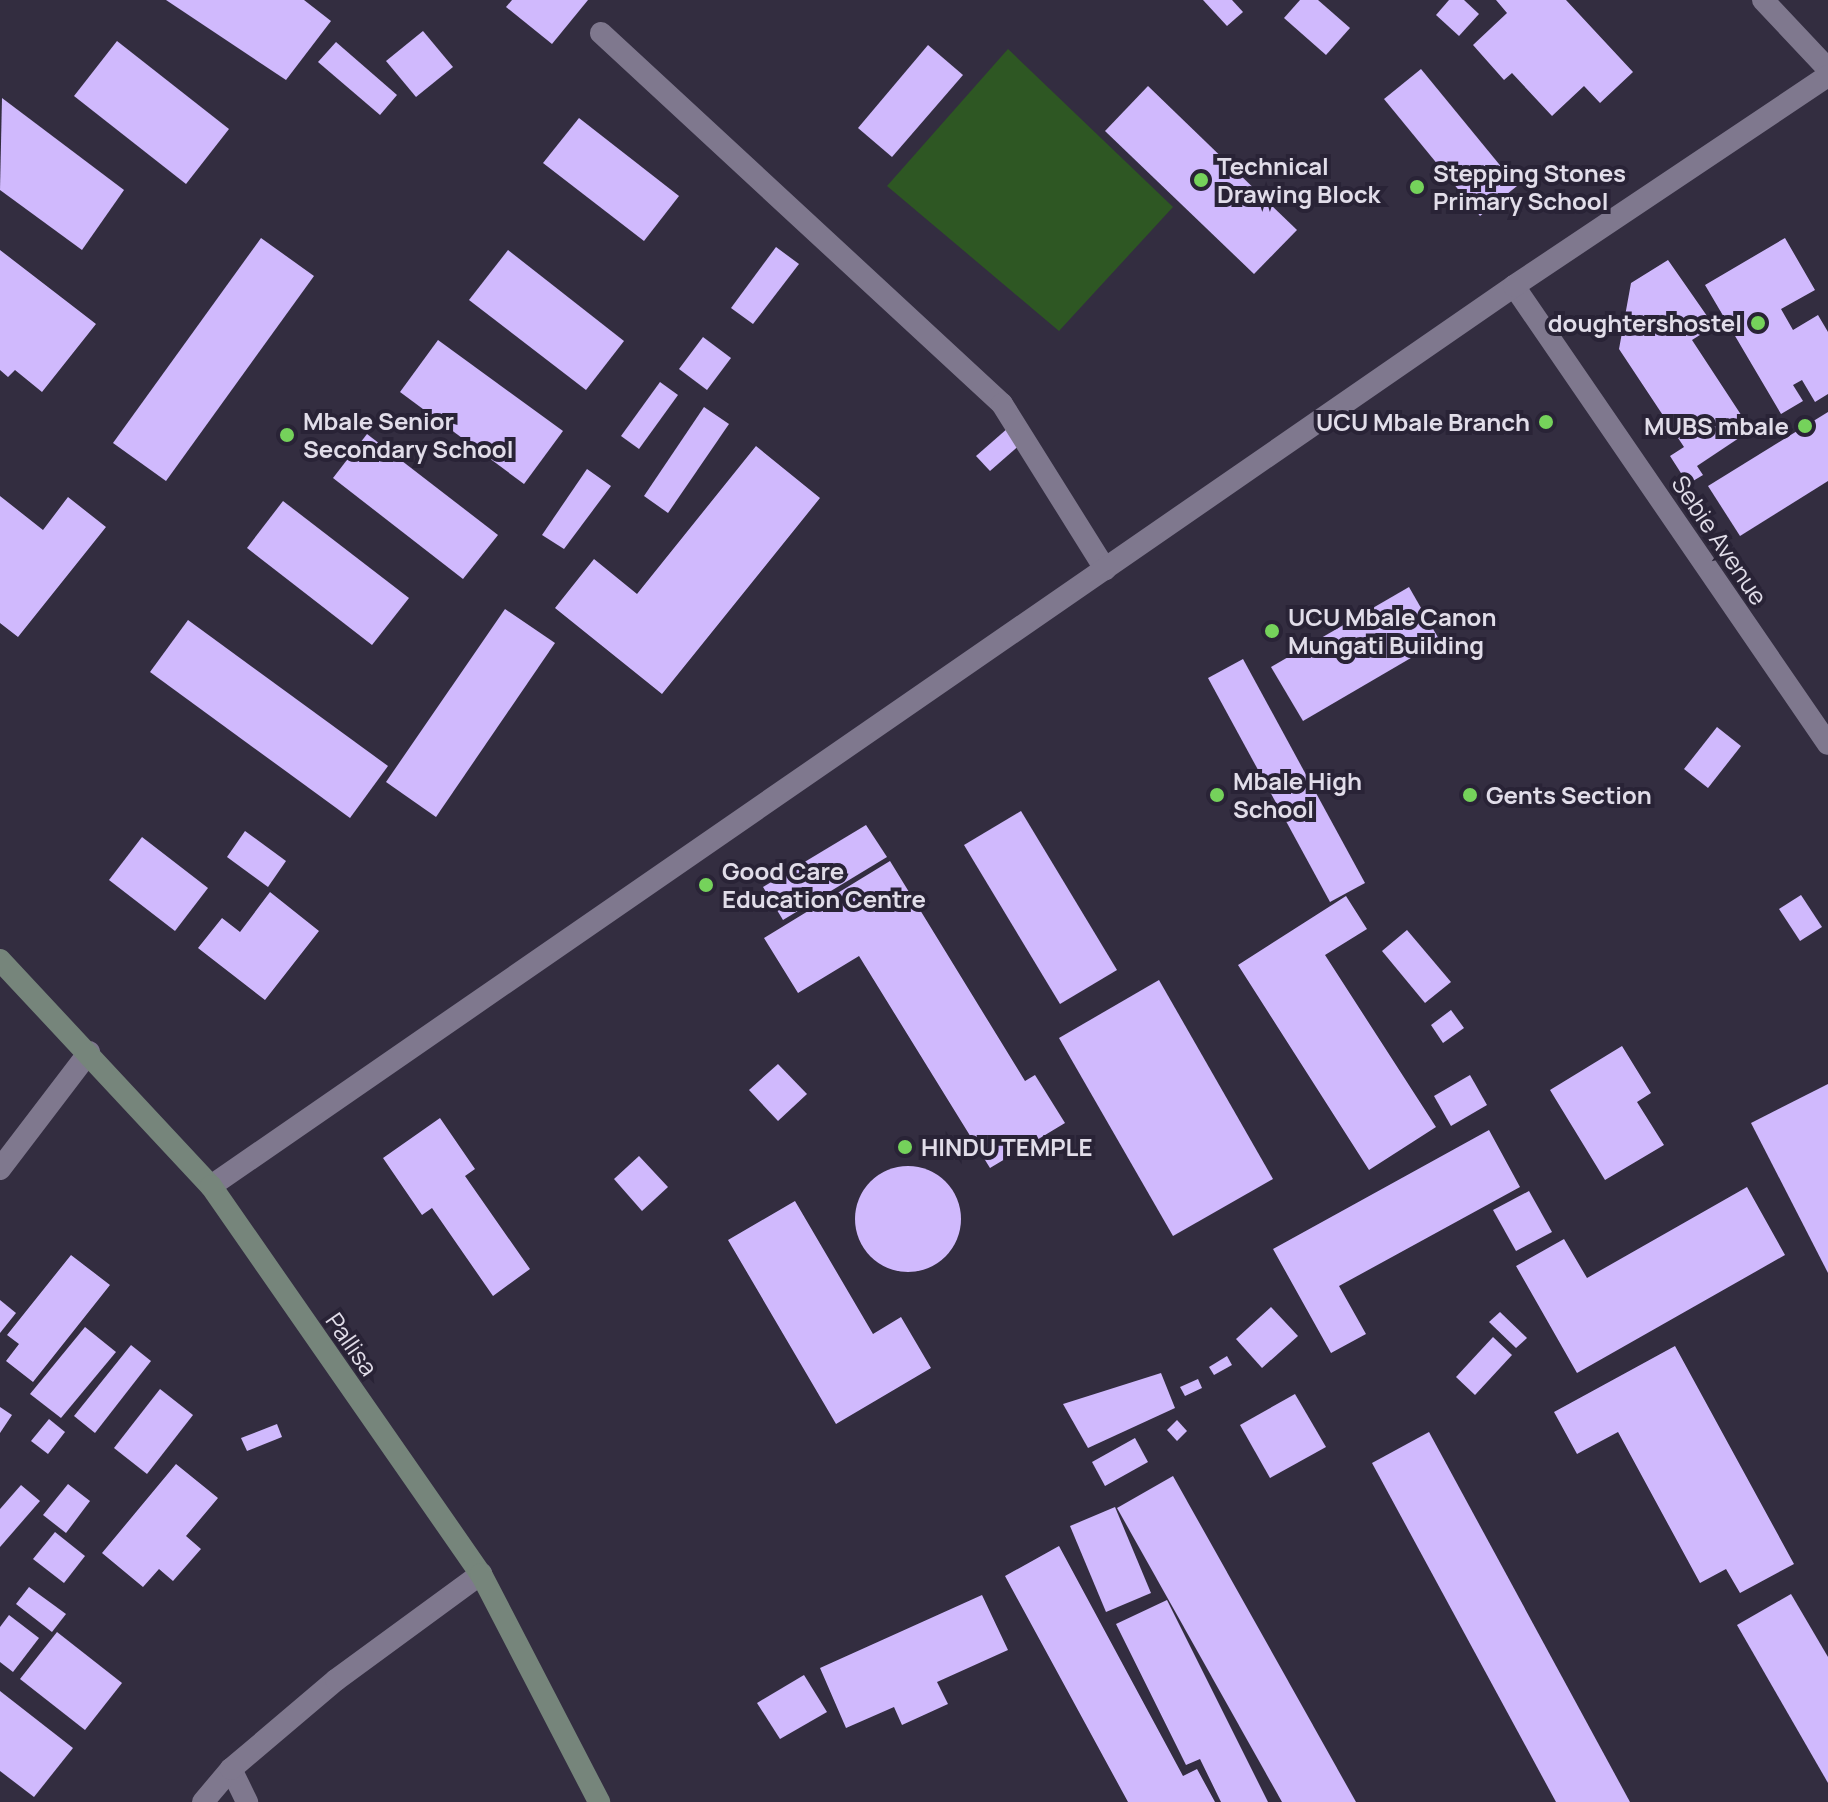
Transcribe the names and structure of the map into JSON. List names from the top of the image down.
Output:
{
  "streets": {
    "main road": ["Pallisa"],
    "street": ["Sebie Avenue"]
  },
  "places": [
    "Technical Drawing Block",
    "Stepping Stones Primary School",
    "doughtershostel",
    "UCU Mbale Branch",
    "MUBS mbale",
    "Mbale Senior Secondary School",
    "UCU Mbale Canon Mungati Building",
    "Mbale High School",
    "Gents Section",
    "Good Care Education Centre",
    "HINDU TEMPLE"
  ]
}
